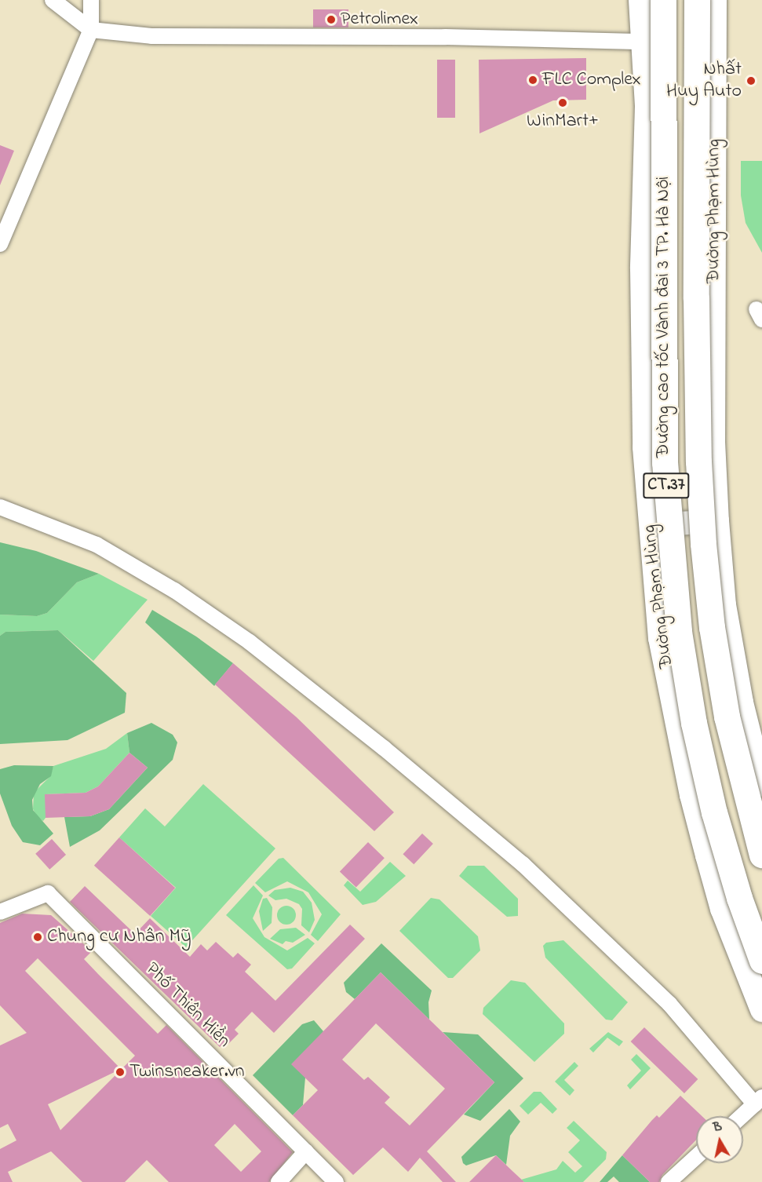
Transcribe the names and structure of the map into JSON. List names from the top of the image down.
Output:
{
  "streets": {
    "highway": ["Đường cao tốc Vành đai 3 TP. Hà Nội", "CT.37"],
    "main road": ["Đường Phạm Hùng"],
    "street": ["Phố Thiên Hiền"]
  },
  "places": [
    "Petrolimex",
    "FLC Complex",
    "Nhất Huy Auto",
    "WinMart+",
    "Chung cư Nhân Mỹ",
    "Twinsneaker.vn"
  ],
  "north": "top"
}
